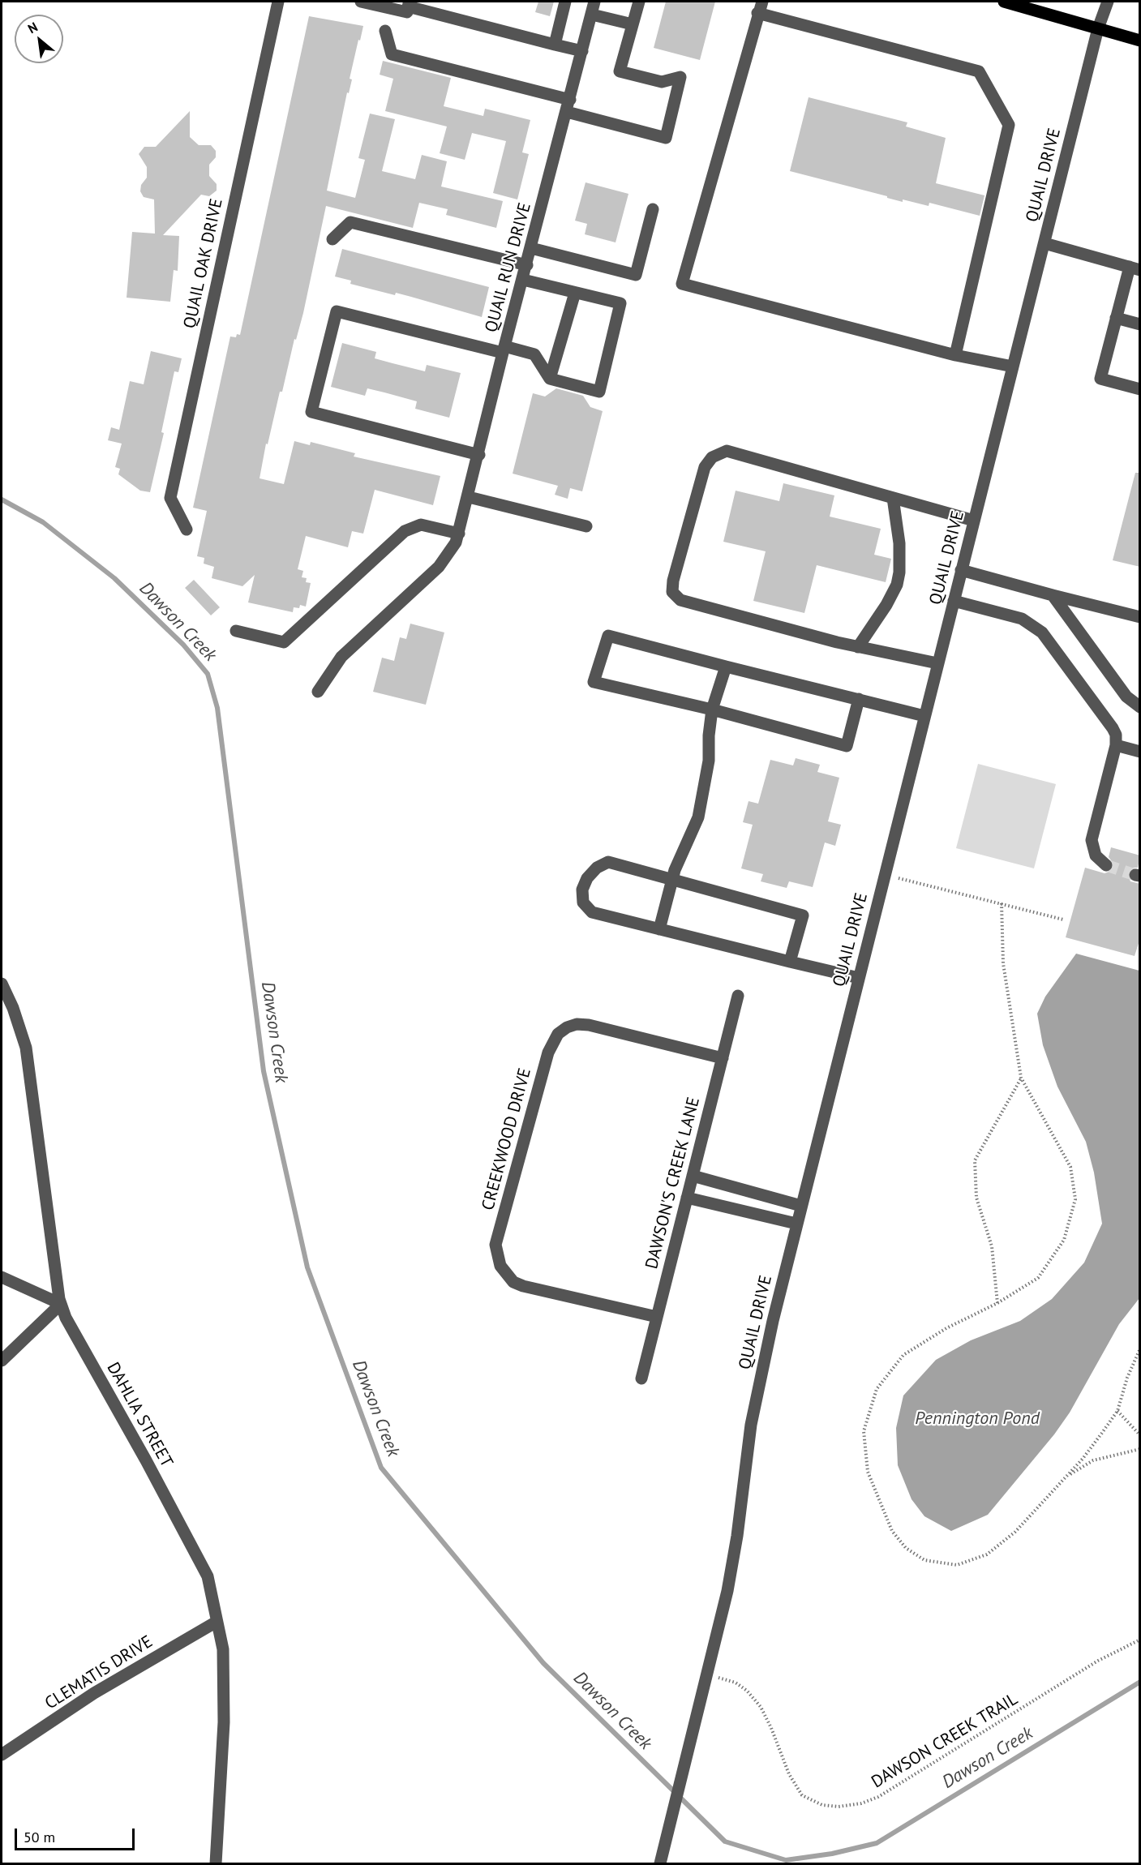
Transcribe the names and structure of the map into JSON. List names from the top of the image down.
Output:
{
  "streets": {
    "street": [
      "QUAIL DRIVE",
      "QUAIL OAK DRIVE",
      "QUAIL RUN DRIVE",
      "CREEKWOOD DRIVE",
      "DAWSON'S CREEK LANE",
      "DAHLIA STREET",
      "CLEMATIS DRIVE"
    ],
    "path": ["DAWSON CREEK TRAIL"]
  },
  "crossings": [
    ["QUAIL DRIVE", "DAWSON CREEK TRAIL"],
    ["CREEKWOOD DRIVE", "DAWSON'S CREEK LANE"],
    ["DAHLIA STREET", "CLEMATIS DRIVE"]
  ],
  "water": ["Dawson Creek", "Pennington Pond"],
  "scale_bar": "50 m",
  "north": "top left"
}
